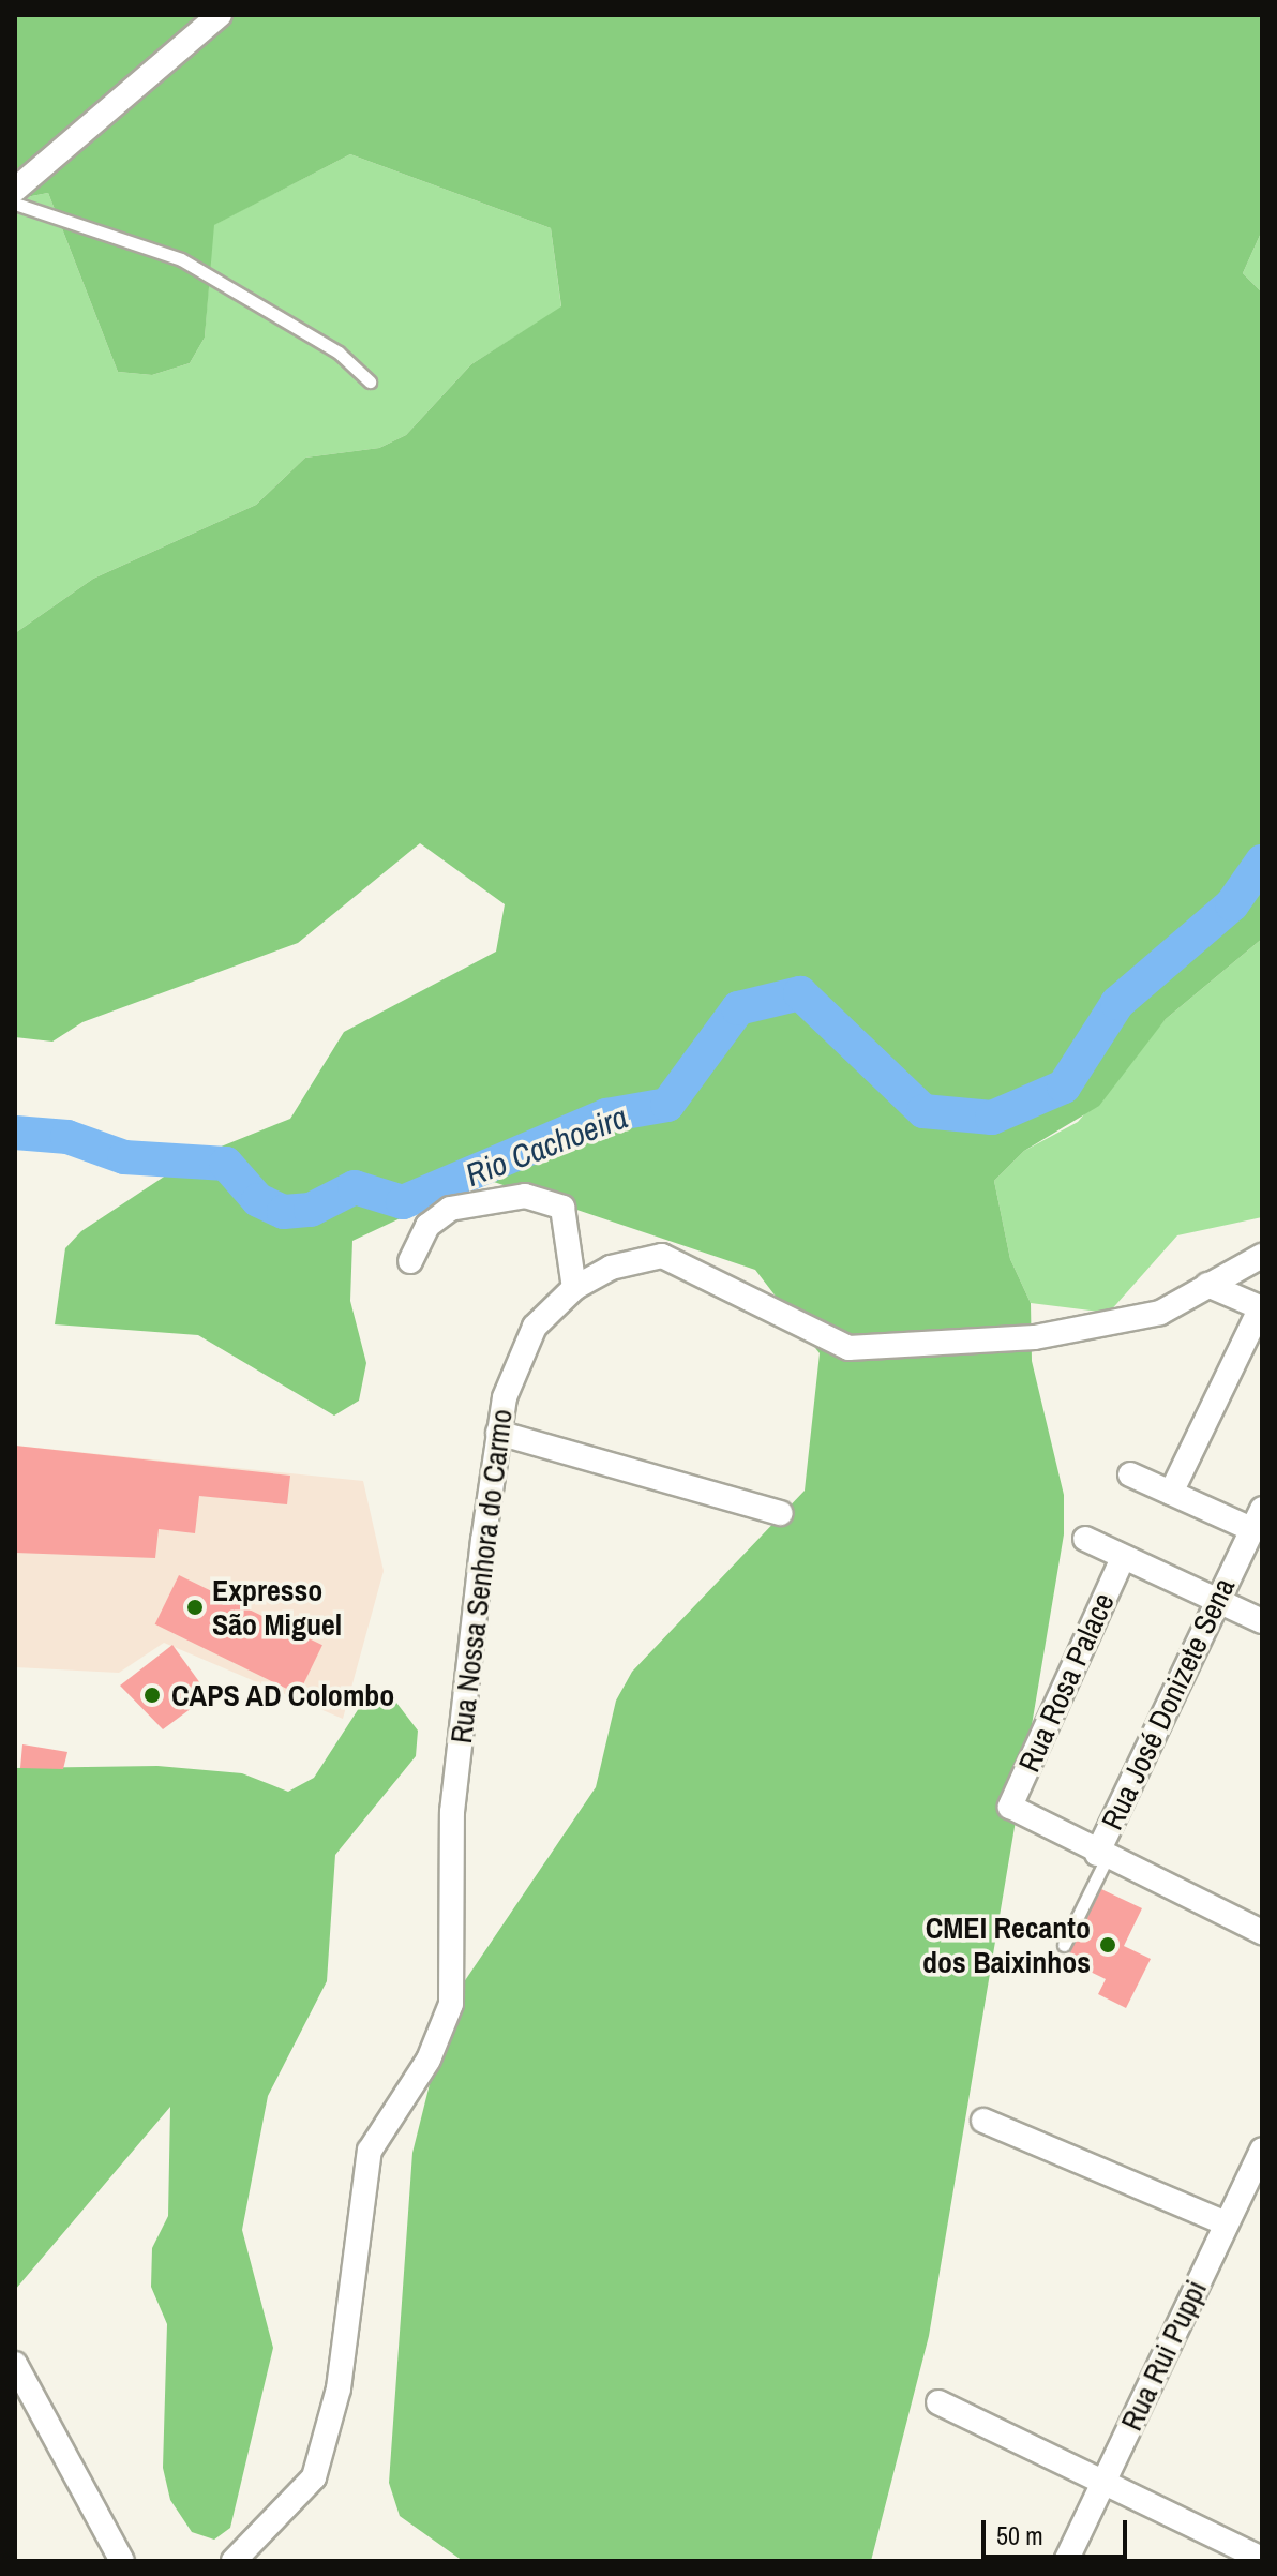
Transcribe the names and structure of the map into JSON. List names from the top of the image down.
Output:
{
  "streets": {
    "street": [
      "Rua Nossa Senhora do Carmo",
      "Rua Rosa Palace",
      "Rua José Donizete Sena",
      "Rua Rui Puppi"
    ]
  },
  "crossings": [
    ["Rua Rosa Palace", "Rua José Donizete Sena"]
  ],
  "water": ["Rio Cachoeira"],
  "places": ["Expresso São Miguel", "CAPS AD Colombo", "CMEI Recanto dos Baixinhos"],
  "scale_bar": "50 m"
}
